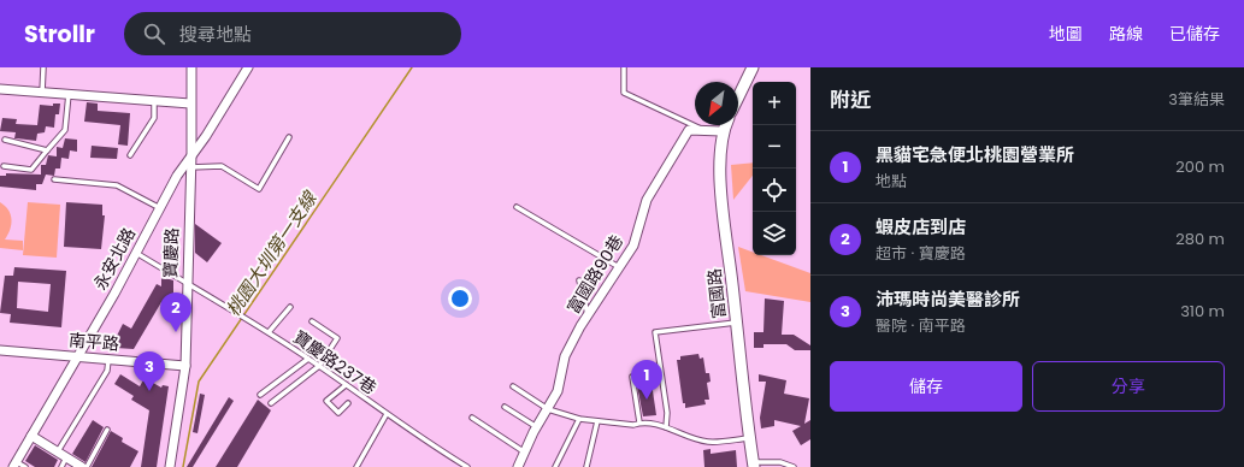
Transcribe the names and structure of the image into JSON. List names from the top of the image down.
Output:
{
  "streets": {
    "street": [
      "寶慶路",
      "永安北路",
      "富國路90巷",
      "富國路",
      "南平路"
    ],
    "lane": ["寶慶路237巷"]
  },
  "crossings": [
    ["寶慶路", "永安北路"],
    ["寶慶路", "南平路"],
    ["寶慶路", "寶慶路237巷"],
    ["永安北路", "南平路"],
    ["永安北路", "寶慶路237巷"],
    ["富國路90巷", "富國路"]
  ],
  "water": ["桃園大圳第一支線"],
  "north": "bottom left",
  "page": {
    "header": "Strollr",
    "search": "搜尋地點",
    "nav": ["地圖", "路線", "已儲存"],
    "heading": ["附近", "3筆結果"],
    "map_buttons": ["+", "−"],
    "list": [
      {
        "mark": "1",
        "name": "黑貓宅急便北桃園營業所",
        "note": "地點",
        "value": "200 m"
      },
      {
        "mark": "2",
        "name": "蝦皮店到店",
        "note": "超市 · 寶慶路",
        "value": "280 m"
      },
      {
        "mark": "3",
        "name": "沛瑪時尚美醫診所",
        "note": "醫院 · 南平路",
        "value": "310 m"
      }
    ],
    "pins": ["2", "3", "1"],
    "buttons": ["儲存", "分享"]
  }
}
